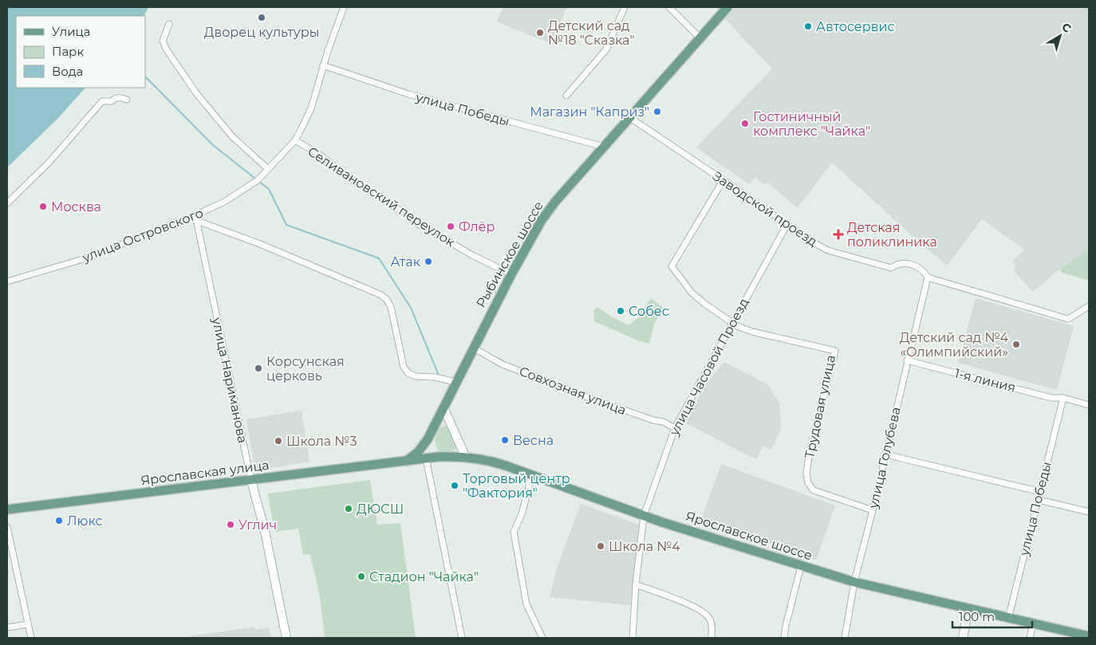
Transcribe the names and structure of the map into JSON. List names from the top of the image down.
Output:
{
  "streets": {
    "main road": [
      "Рыбинское шоссе",
      "улица Нариманова",
      "Ярославская улица",
      "Ярославское шоссе"
    ],
    "street": [
      "улица Победы",
      "Селивановский переулок",
      "Заводской проезд",
      "улица Островского",
      "улица Часовой Проезд",
      "1-я линия",
      "Совхозная улица",
      "Трудовая улица",
      "улица Голубева"
    ]
  },
  "crossings": [
    ["улица Победы", "улица Островского"],
    ["улица Победы", "Рыбинское шоссе"],
    ["улица Победы", "1-я линия"],
    ["улица Победы", "Ярославское шоссе"],
    ["Селивановский переулок", "улица Островского"],
    ["Селивановский переулок", "Рыбинское шоссе"],
    ["Заводской проезд", "Рыбинское шоссе"],
    ["Заводской проезд", "улица Часовой Проезд"],
    ["Заводской проезд", "Трудовая улица"],
    ["Заводской проезд", "улица Голубева"],
    ["улица Островского", "улица Нариманова"],
    ["Рыбинское шоссе", "Совхозная улица"],
    ["Рыбинское шоссе", "Ярославская улица"],
    ["Рыбинское шоссе", "Ярославское шоссе"],
    ["улица Часовой Проезд", "Совхозная улица"],
    ["улица Часовой Проезд", "Трудовая улица"],
    ["улица Часовой Проезд", "Ярославское шоссе"],
    ["улица Нариманова", "Ярославская улица"],
    ["1-я линия", "улица Голубева"],
    ["Трудовая улица", "улица Голубева"],
    ["улица Голубева", "Ярославское шоссе"],
    ["Ярославская улица", "Ярославское шоссе"]
  ],
  "places": {
    "other": [
      "Дворец культуры",
      "Автосервис",
      "Детский сад №18 \"Сказка\"",
      "Магазин \"Каприз\"",
      "Гостиничный комплекс \"Чайка\"",
      "Москва",
      "Флёр",
      "Атак",
      "Собес",
      "Детский сад №4 «Олимпийский»",
      "Корсунская церковь",
      "Весна",
      "Школа №3",
      "Торговый центр \"Фактория\"",
      "ДЮСШ",
      "Люкс",
      "Углич",
      "Школа №4",
      "Стадион \"Чайка\""
    ],
    "health": ["Детская поликлиника"]
  },
  "legend": ["Улица", "Парк", "Вода"],
  "scale_bar": "100 m",
  "north": "top right"
}
